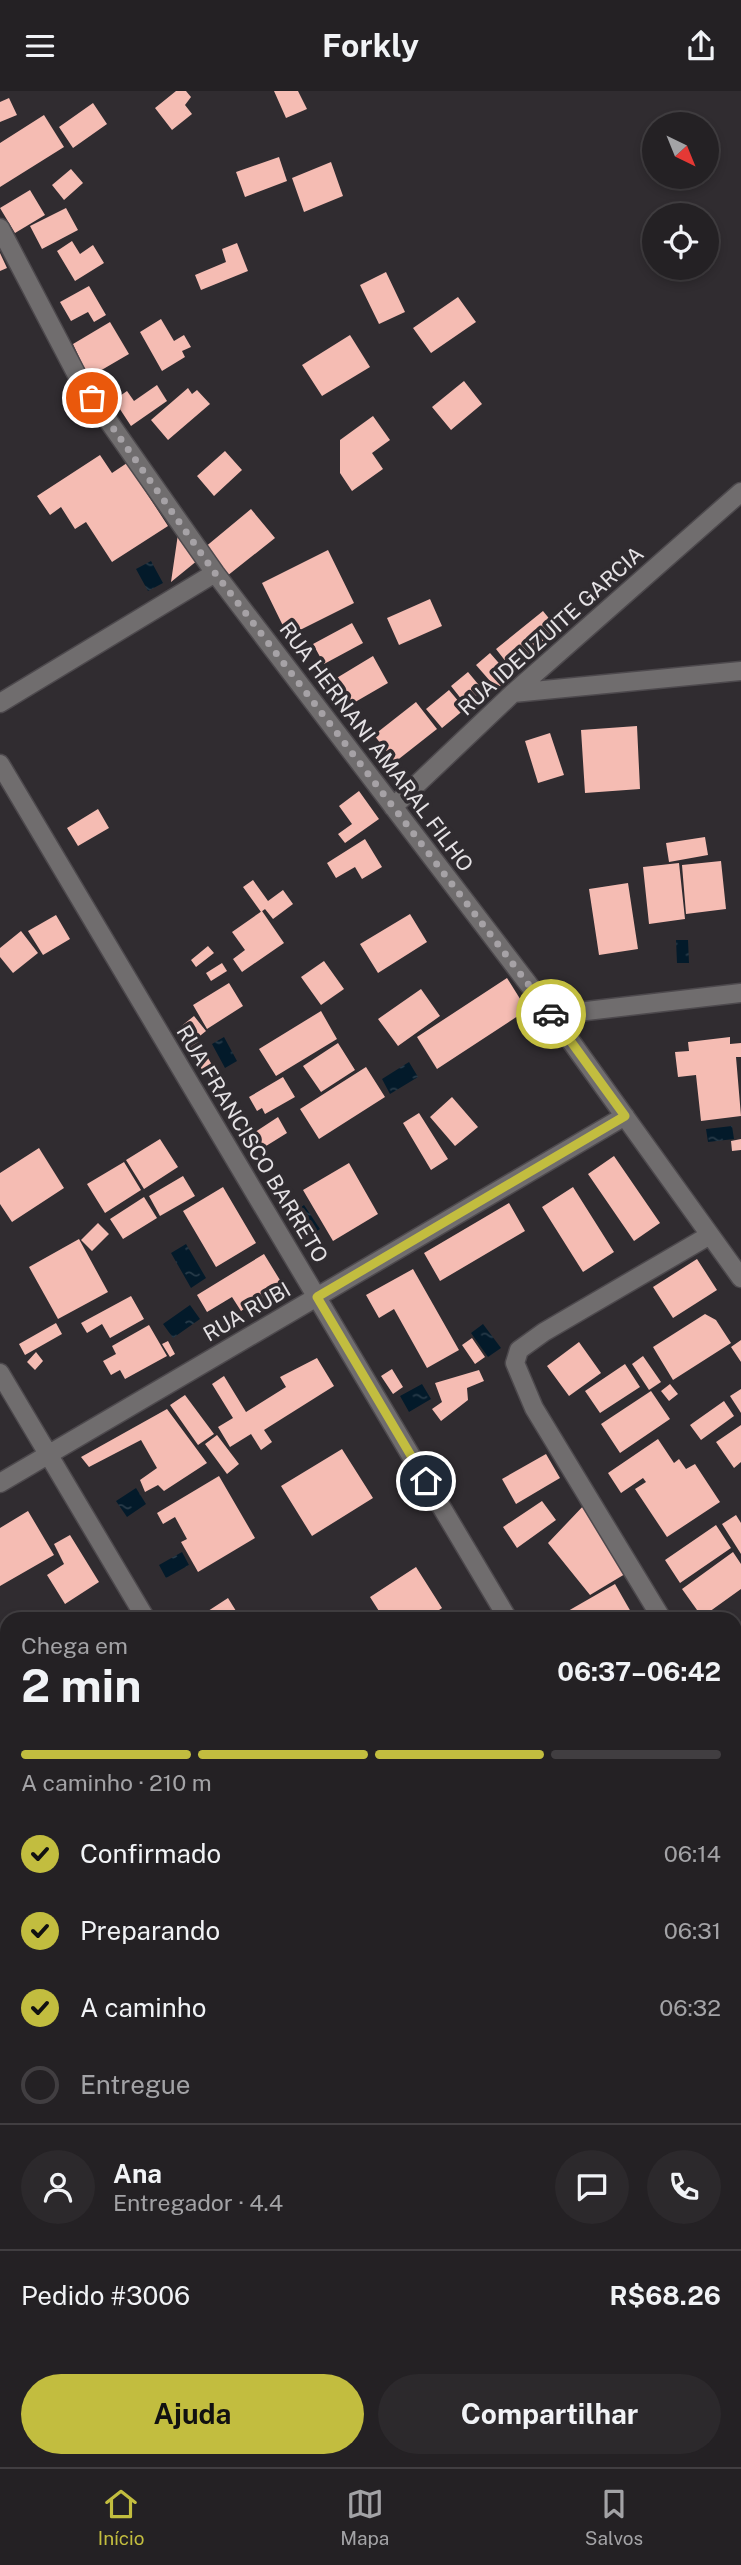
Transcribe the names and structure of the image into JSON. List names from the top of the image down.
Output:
{
  "streets": {
    "street": [
      "RUA IDEUZUITE GARCIA",
      "RUA HERNANI AMARAL FILHO",
      "RUA FRANCISCO BARRETO",
      "RUA RUBI"
    ]
  },
  "crossings": [
    ["RUA IDEUZUITE GARCIA", "RUA HERNANI AMARAL FILHO"],
    ["RUA HERNANI AMARAL FILHO", "RUA RUBI"],
    ["RUA FRANCISCO BARRETO", "RUA RUBI"]
  ],
  "north": "bottom right",
  "page": {
    "header": "Forkly",
    "heading": ["2 min", "Chega em", "06:37–06:42"],
    "panel": [
      "Ana",
      "Entregador · 4.4",
      "Pedido #3006",
      "R$68.26"
    ],
    "bar": "A caminho · 210 m",
    "list": [
      ["Confirmado", "06:14"],
      ["Preparando", "06:31"],
      ["A caminho", "06:32"],
      "Entregue"
    ],
    "buttons": ["Ajuda", "Compartilhar"],
    "tabs": ["Início", "Mapa", "Salvos"]
  }
}
